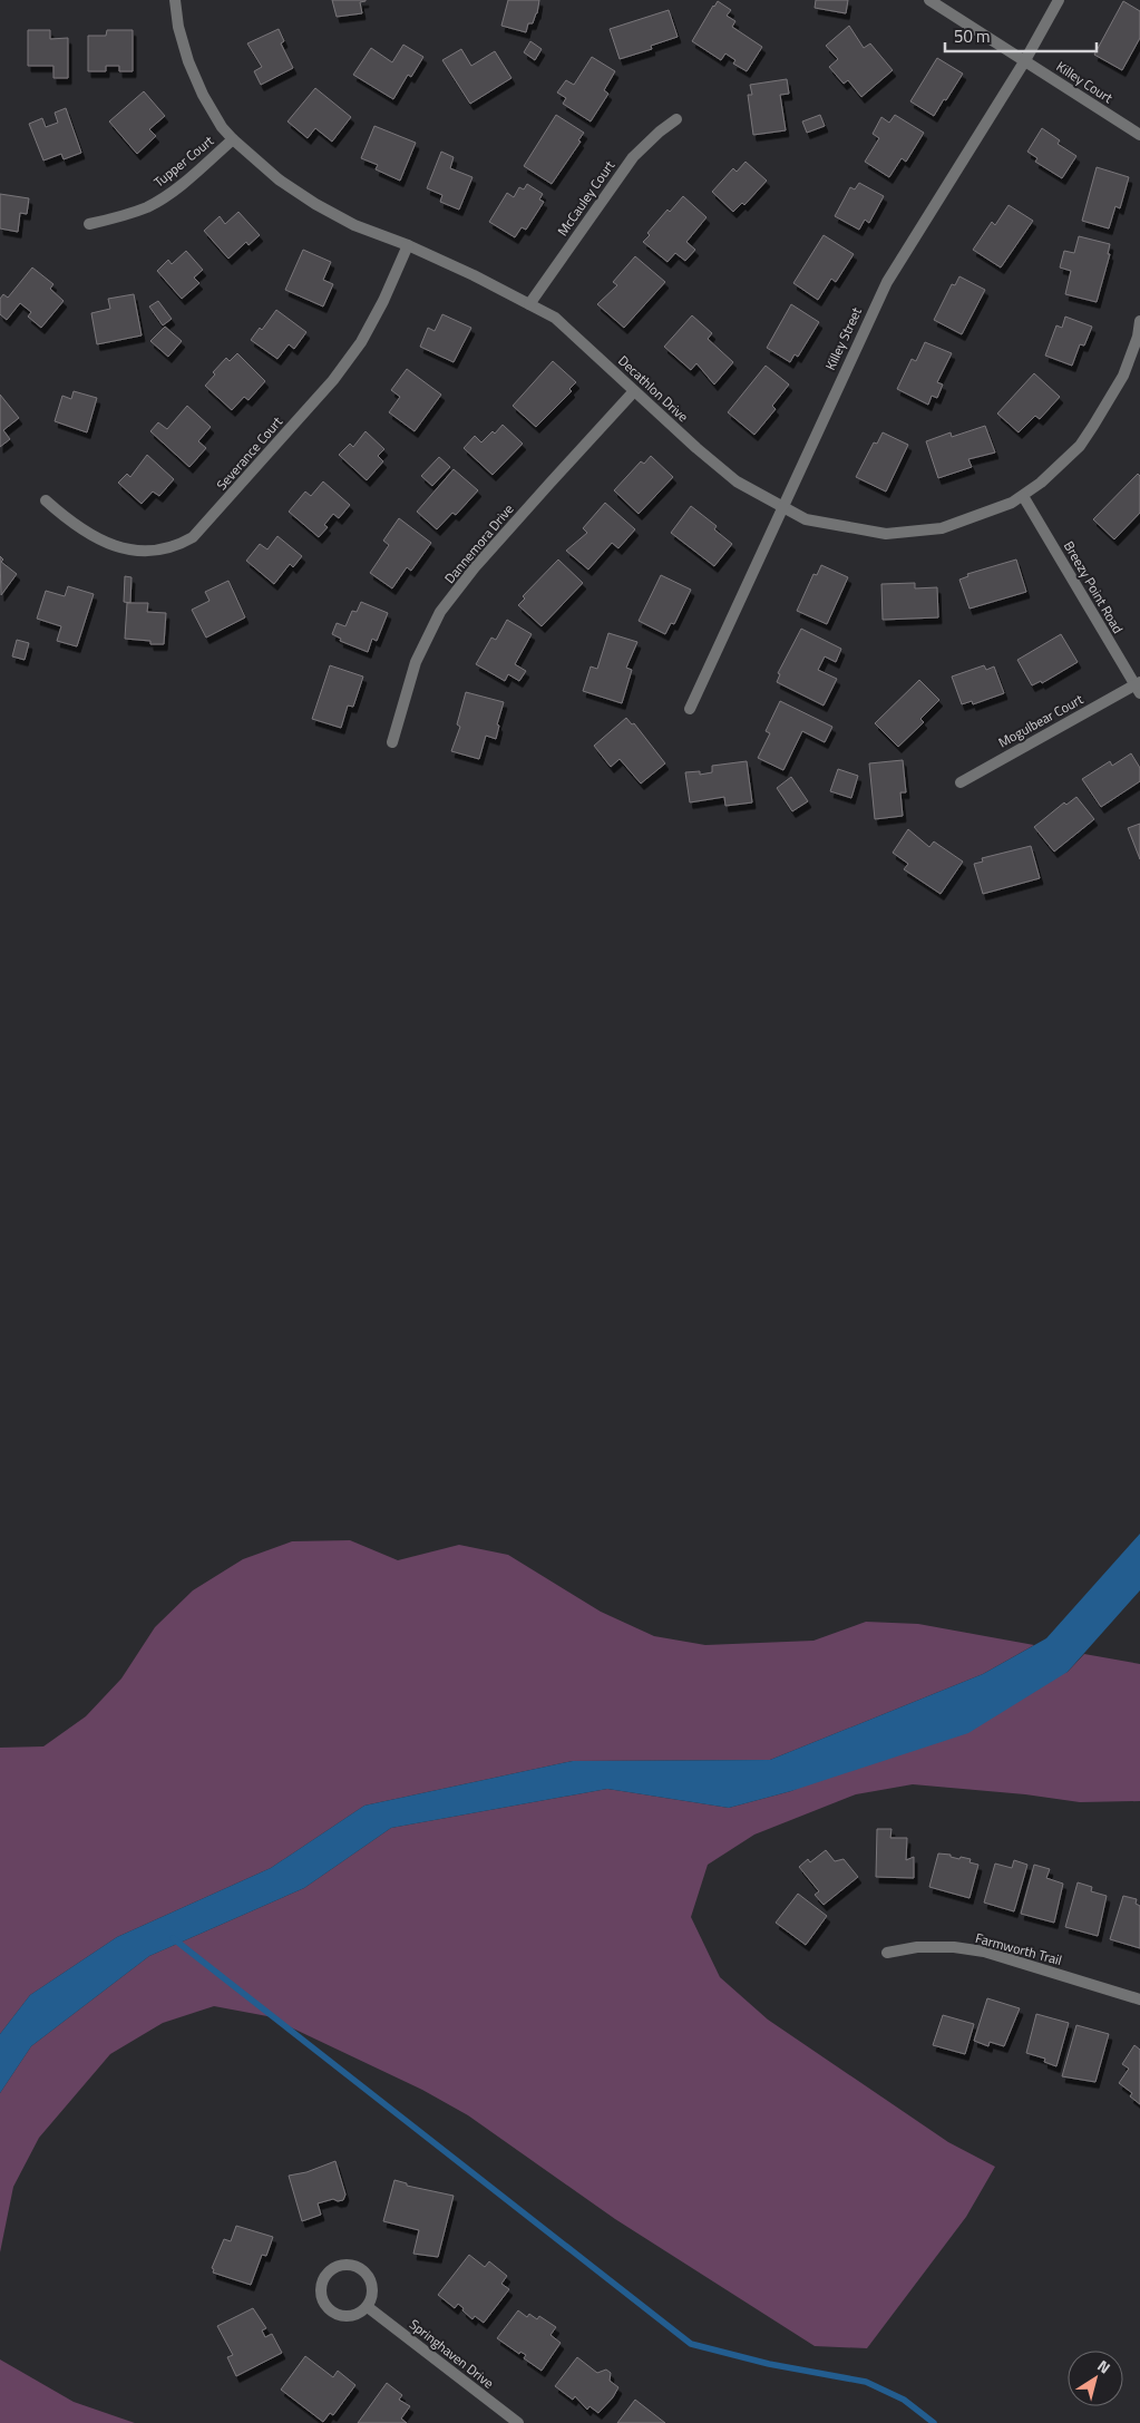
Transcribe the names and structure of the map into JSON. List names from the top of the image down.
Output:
{
  "streets": {
    "street": [
      "Killey Court",
      "Tupper Court",
      "McCauley Court",
      "Killey Street",
      "Decathlon Drive",
      "Severance Court",
      "Dannemora Drive",
      "Breezy Point Road",
      "Mogulbear Court",
      "Farmworth Trail",
      "Springhaven Drive"
    ]
  },
  "crossings": [
    ["Killey Court", "Killey Street"],
    ["Tupper Court", "Decathlon Drive"],
    ["McCauley Court", "Decathlon Drive"],
    ["Killey Street", "Decathlon Drive"],
    ["Decathlon Drive", "Severance Court"],
    ["Decathlon Drive", "Dannemora Drive"],
    ["Decathlon Drive", "Breezy Point Road"],
    ["Breezy Point Road", "Mogulbear Court"]
  ],
  "scale_bar": "50 m",
  "north": "top right"
}
